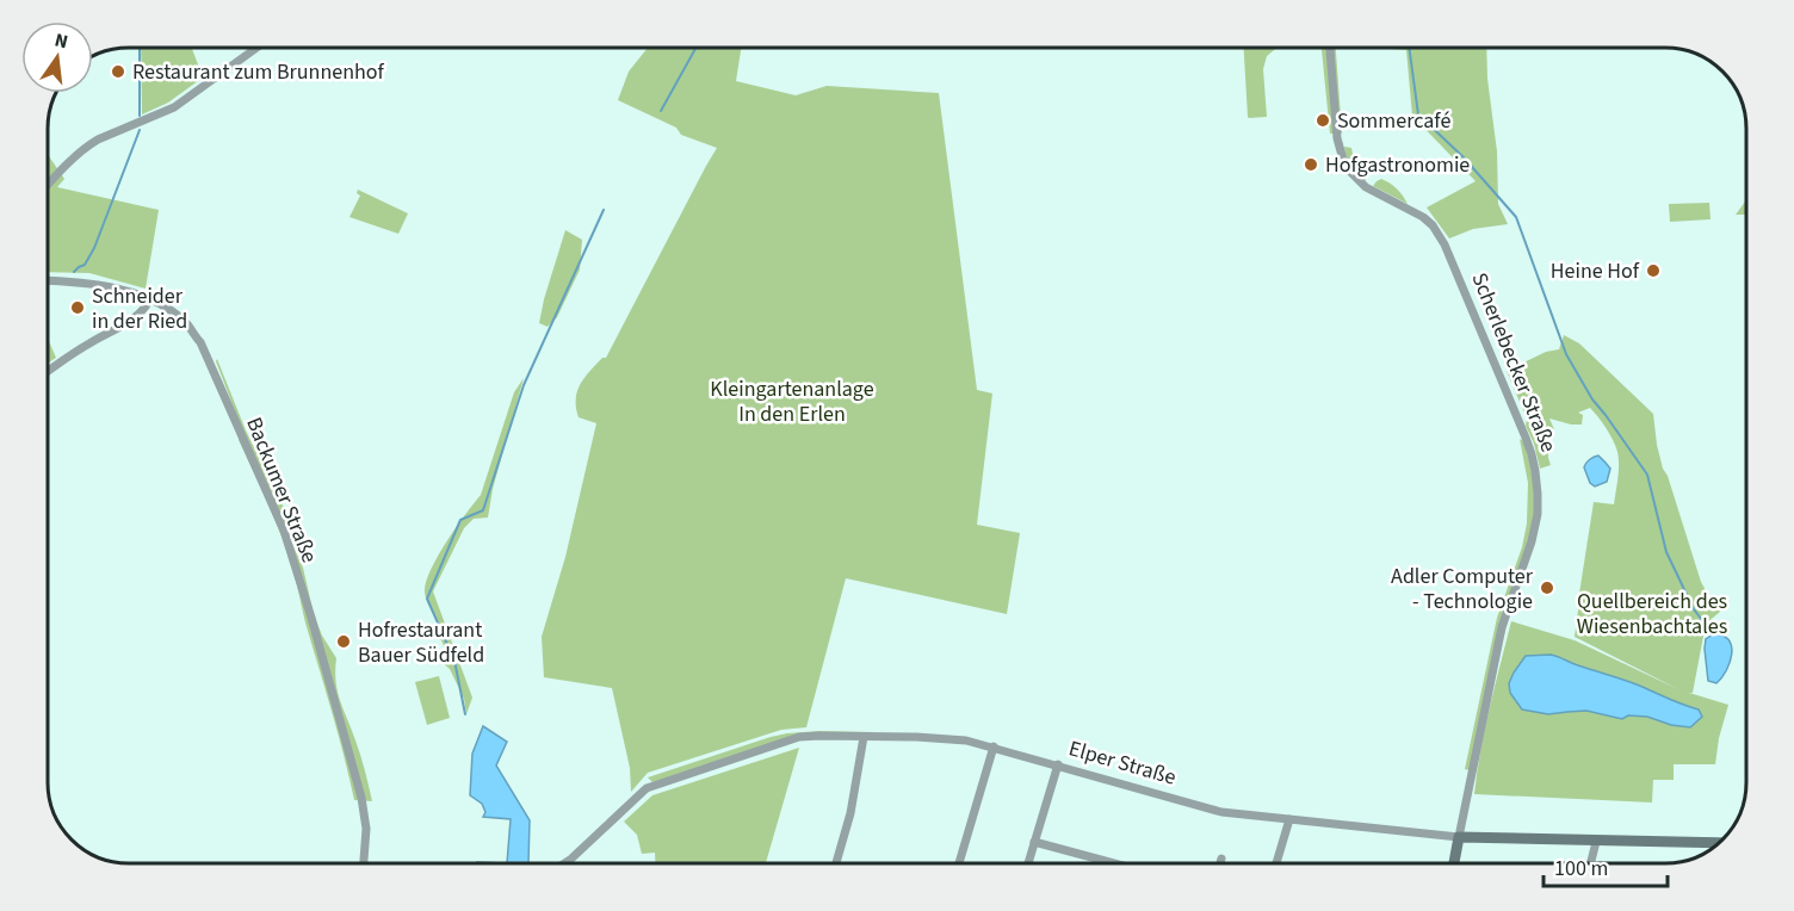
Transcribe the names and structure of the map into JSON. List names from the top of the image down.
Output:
{
  "streets": {
    "street": ["Scherlebecker Straße", "Backumer Straße", "Elper Straße"]
  },
  "crossings": [
    ["Scherlebecker Straße", "Elper Straße"]
  ],
  "parks": ["Kleingartenanlage In den Erlen", "Quellbereich des Wiesenbachtales"],
  "places": [
    "Restaurant zum Brunnenhof",
    "Sommercafé",
    "Hofgastronomie",
    "Heine Hof",
    "Schneider in der Ried",
    "Adler Computer - Technologie",
    "Hofrestaurant Bauer Südfeld"
  ],
  "scale_bar": "100 m",
  "north": "top"
}
